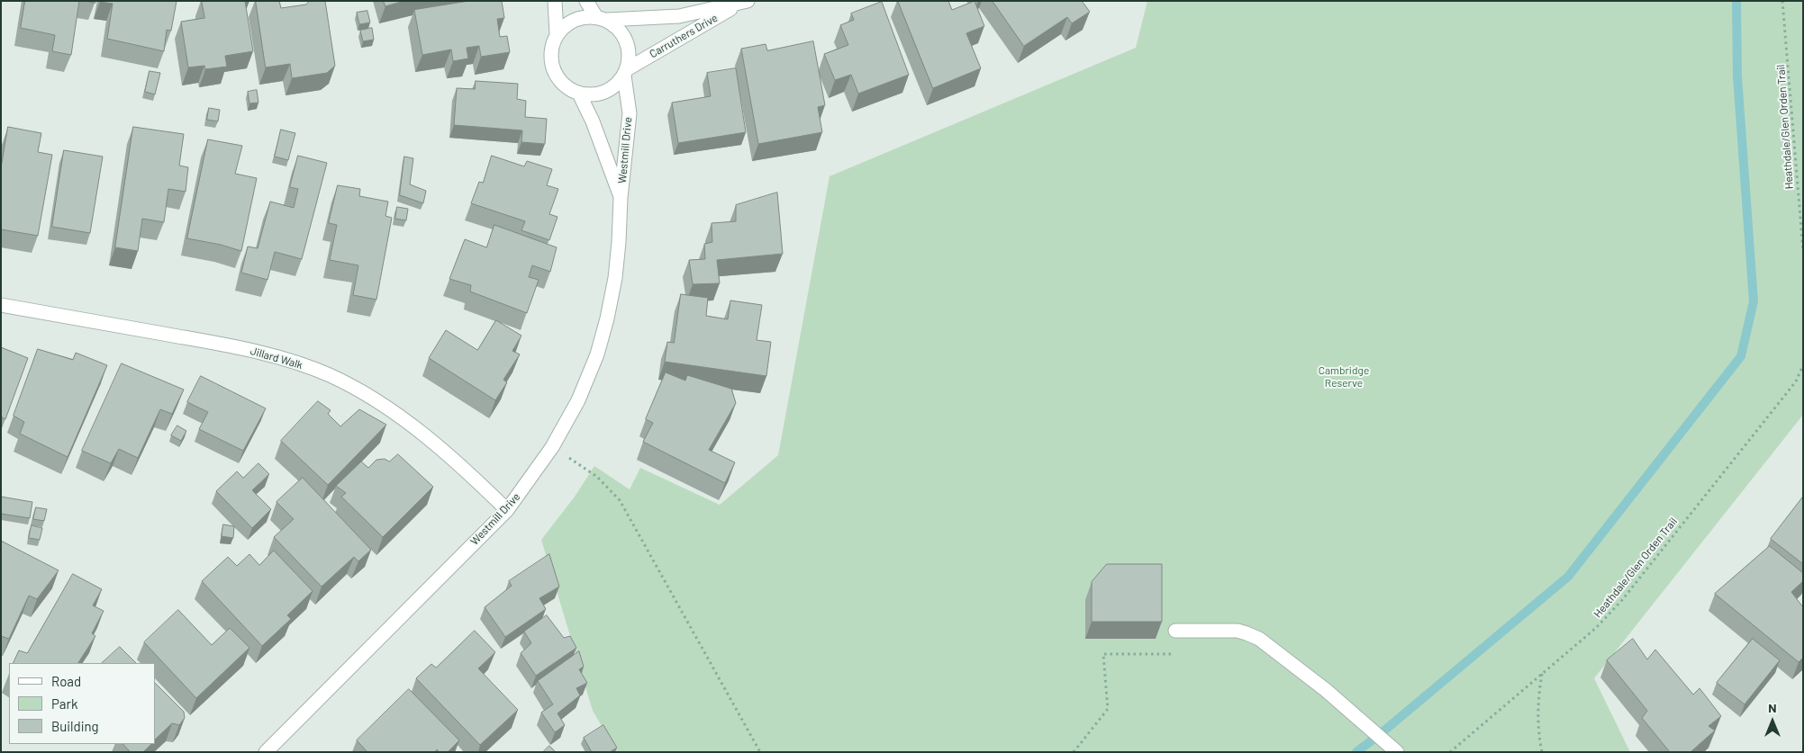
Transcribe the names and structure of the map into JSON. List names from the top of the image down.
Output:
{
  "streets": {
    "street": ["Carruthers Drive", "Westmill Drive", "Jillard Walk"],
    "path": ["Heathdale/Glen Orden Trail"]
  },
  "crossings": [
    ["Carruthers Drive", "Westmill Drive"],
    ["Westmill Drive", "Jillard Walk"]
  ],
  "parks": ["Cambridge Reserve"],
  "legend": ["Road", "Park", "Building"],
  "north": "top"
}
